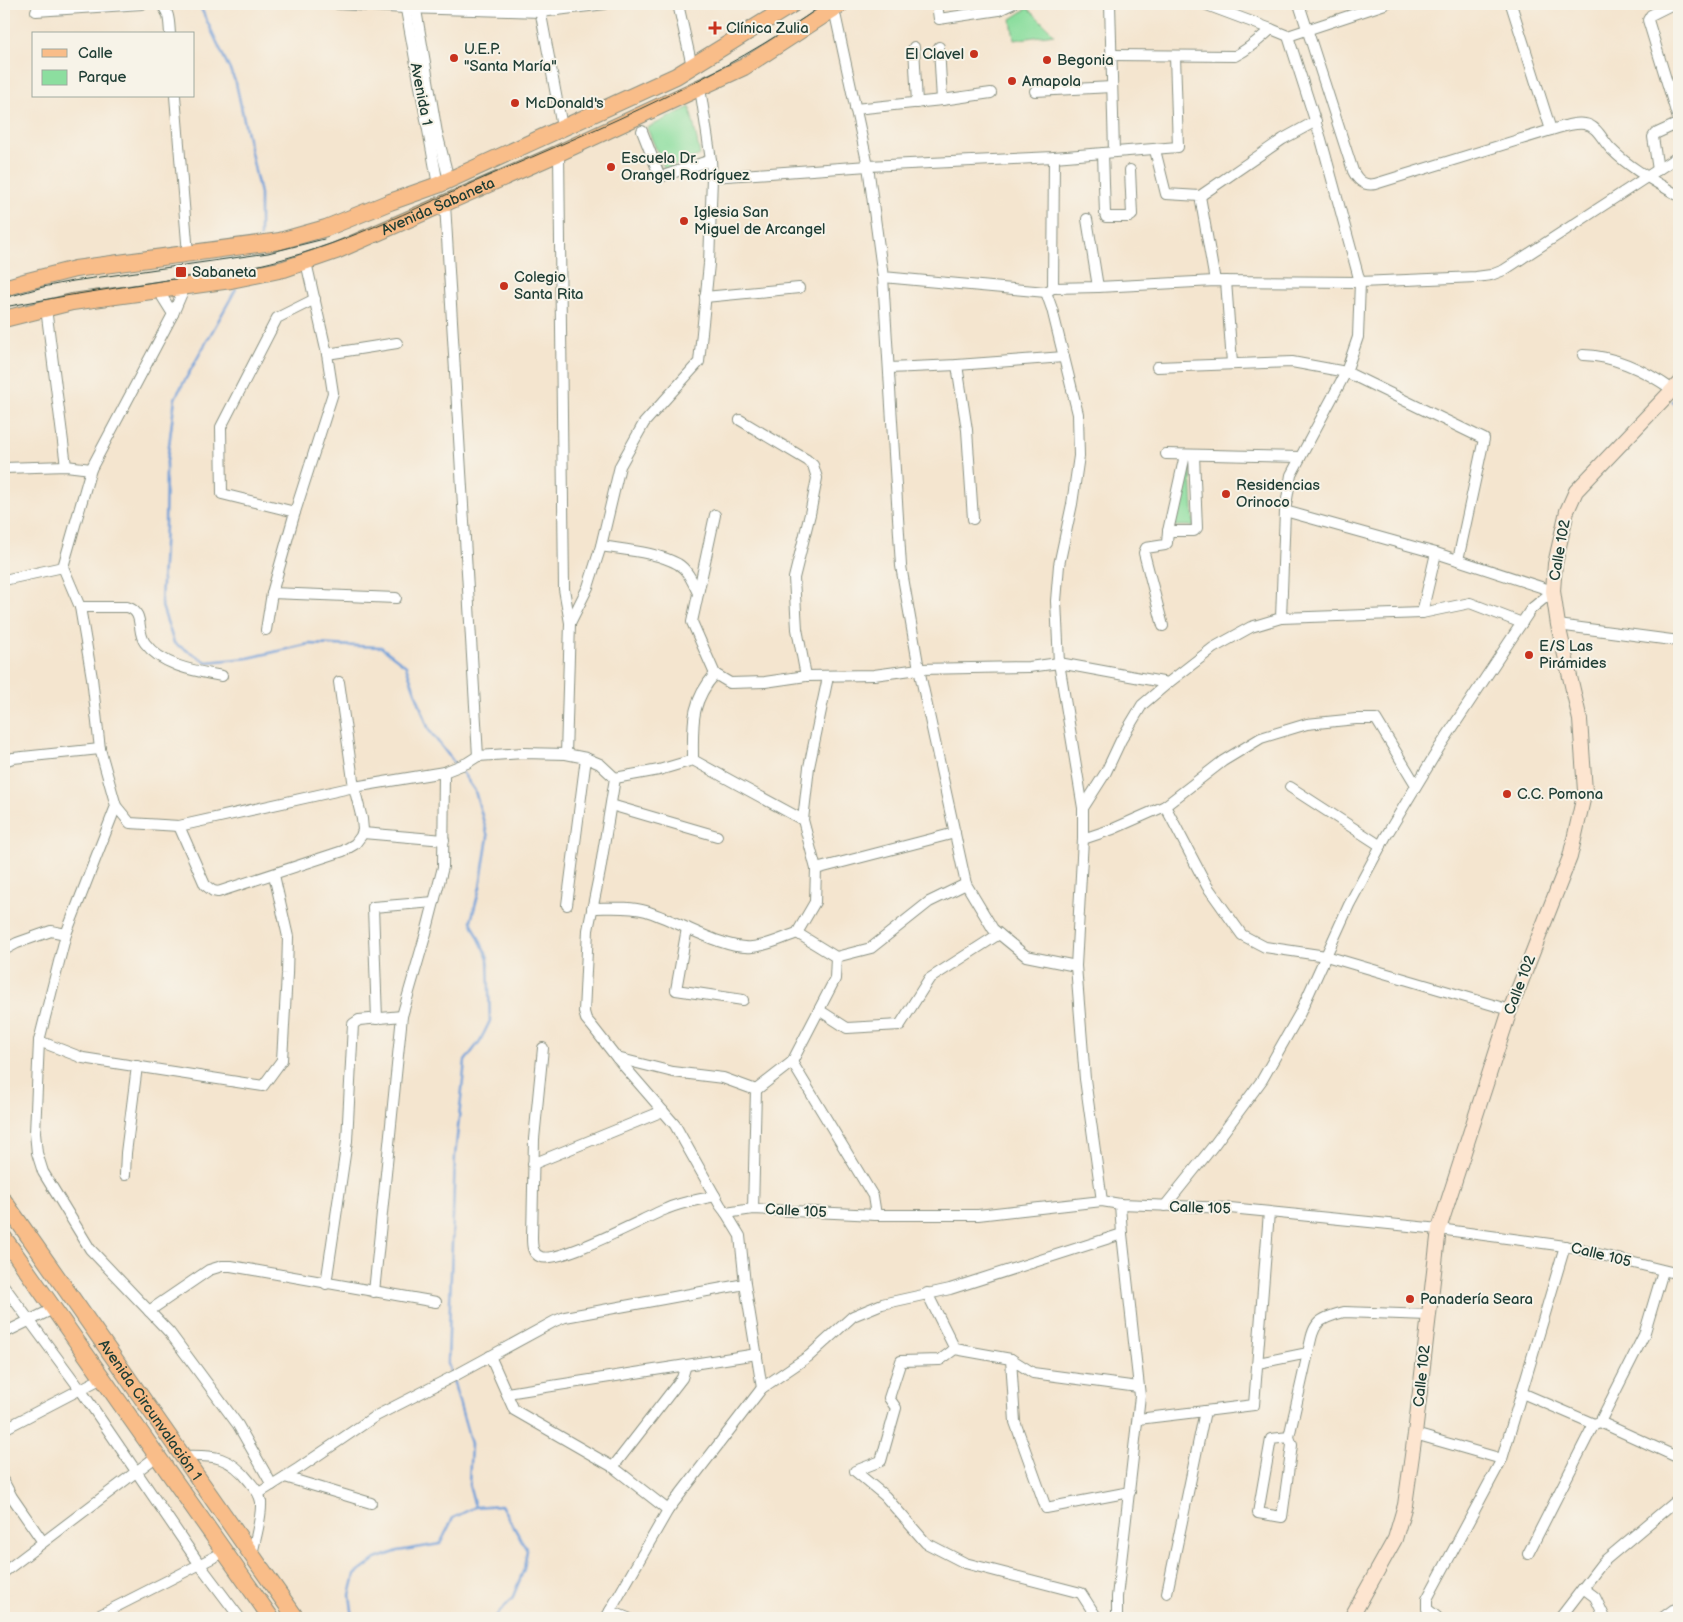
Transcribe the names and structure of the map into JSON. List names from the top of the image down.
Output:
{
  "streets": {
    "main road": ["Avenida Sabaneta", "Calle 102", "Avenida Circunvalación 1"],
    "street": ["Calle 105"]
  },
  "crossings": [
    ["Calle 102", "Calle 105"]
  ],
  "places": {
    "health": ["Clínica Zulia"],
    "other": [
      "El Clavel",
      "U.E.P. \"Santa María\"",
      "Begonia",
      "Amapola",
      "McDonald's",
      "Escuela Dr. Orangel Rodríguez",
      "Iglesia San Miguel de Arcangel",
      "Colegio Santa Rita",
      "Residencias Orinoco",
      "E/S Las Pirámides",
      "C.C. Pomona",
      "Panadería Seara"
    ],
    "transit": ["Sabaneta"]
  },
  "legend": ["Calle", "Parque"]
}
